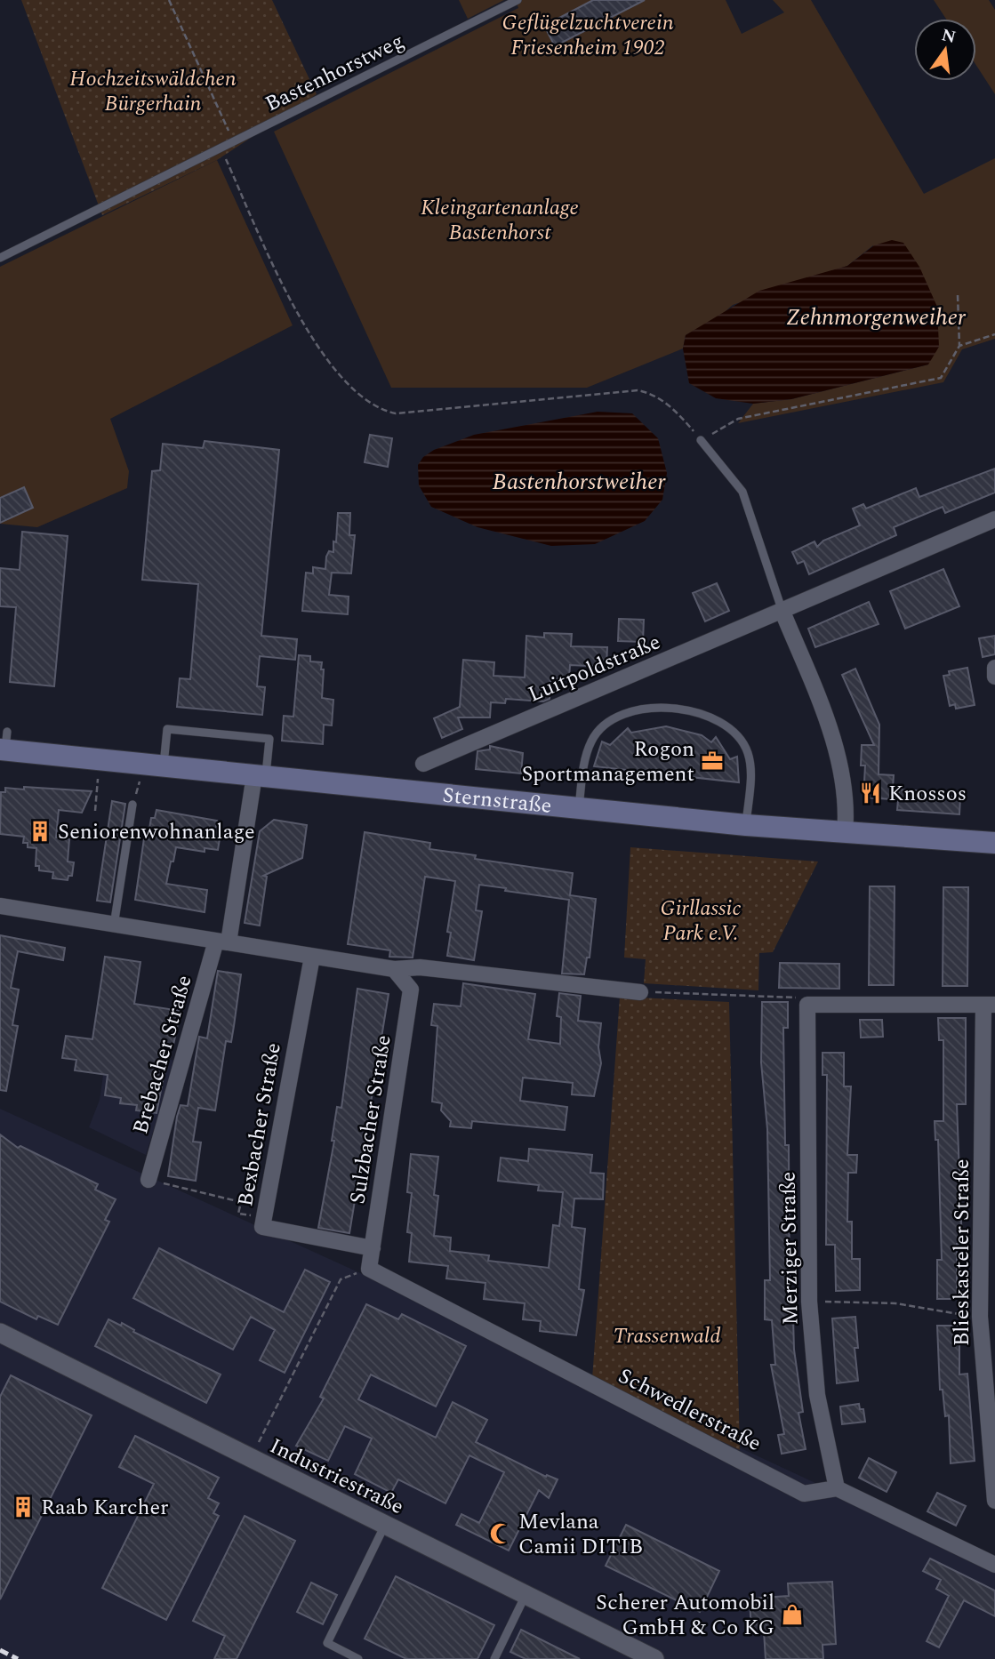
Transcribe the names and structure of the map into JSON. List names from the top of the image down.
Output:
{
  "streets": {
    "main road": ["Sternstraße"],
    "street": [
      "Luitpoldstraße",
      "Brebacher Straße",
      "Sulzbacher Straße",
      "Bexbacher Straße",
      "Merziger Straße",
      "Blieskasteler Straße",
      "Schwedlerstraße",
      "Industriestraße"
    ],
    "lane": ["Bastenhorstweg"]
  },
  "crossings": [
    ["Sternstraße", "Brebacher Straße"],
    ["Sulzbacher Straße", "Bexbacher Straße"],
    ["Sulzbacher Straße", "Schwedlerstraße"],
    ["Merziger Straße", "Schwedlerstraße"]
  ],
  "water": ["Zehnmorgenweiher", "Bastenhorstweiher"],
  "parks": [
    "Geflügelzuchtverein Friesenheim 1902",
    "Hochzeitswäldchen Bürgerhain",
    "Kleingartenanlage Bastenhorst",
    "Girllassic Park e.V.",
    "Trassenwald"
  ],
  "places": {
    "office": ["Rogon Sportmanagement"],
    "restaurant": ["Knossos"],
    "building": ["Seniorenwohnanlage", "Raab Karcher"],
    "mosque": ["Mevlana Camii DITIB"],
    "shop": ["Scherer Automobil GmbH & Co KG"]
  },
  "north": "top"
}
